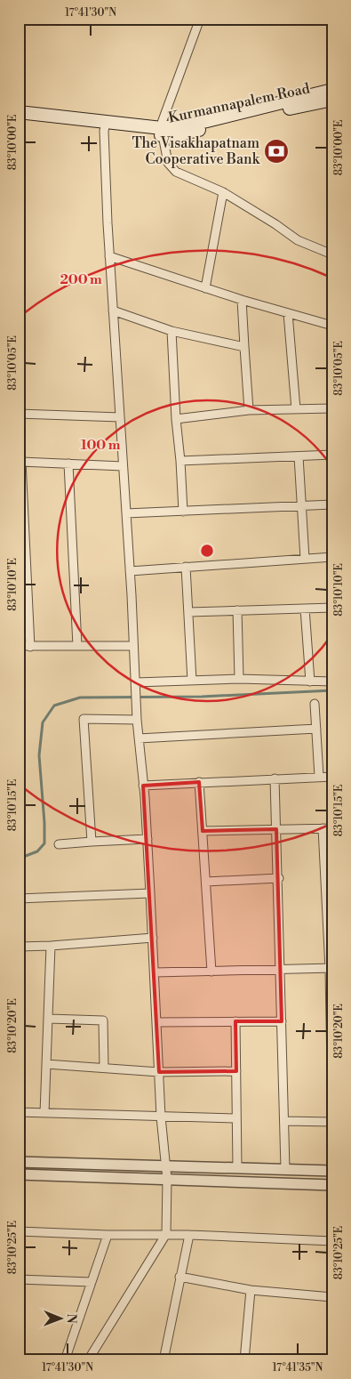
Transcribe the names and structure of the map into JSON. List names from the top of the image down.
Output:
{
  "streets": {
    "main road": ["Kurmannapalem Road"]
  },
  "places": {
    "bank": ["The Visakhapatnam Cooperative Bank"]
  },
  "north": "right",
  "coordinates": [
    "17°41'30\"N",
    "83°10'00\"E",
    "83°10'05\"E",
    "83°10'10\"E",
    "83°10'15\"E",
    "83°10'20\"E",
    "83°10'25\"E",
    "17°41'35\"N"
  ],
  "rings": ["200 m", "100 m"]
}
